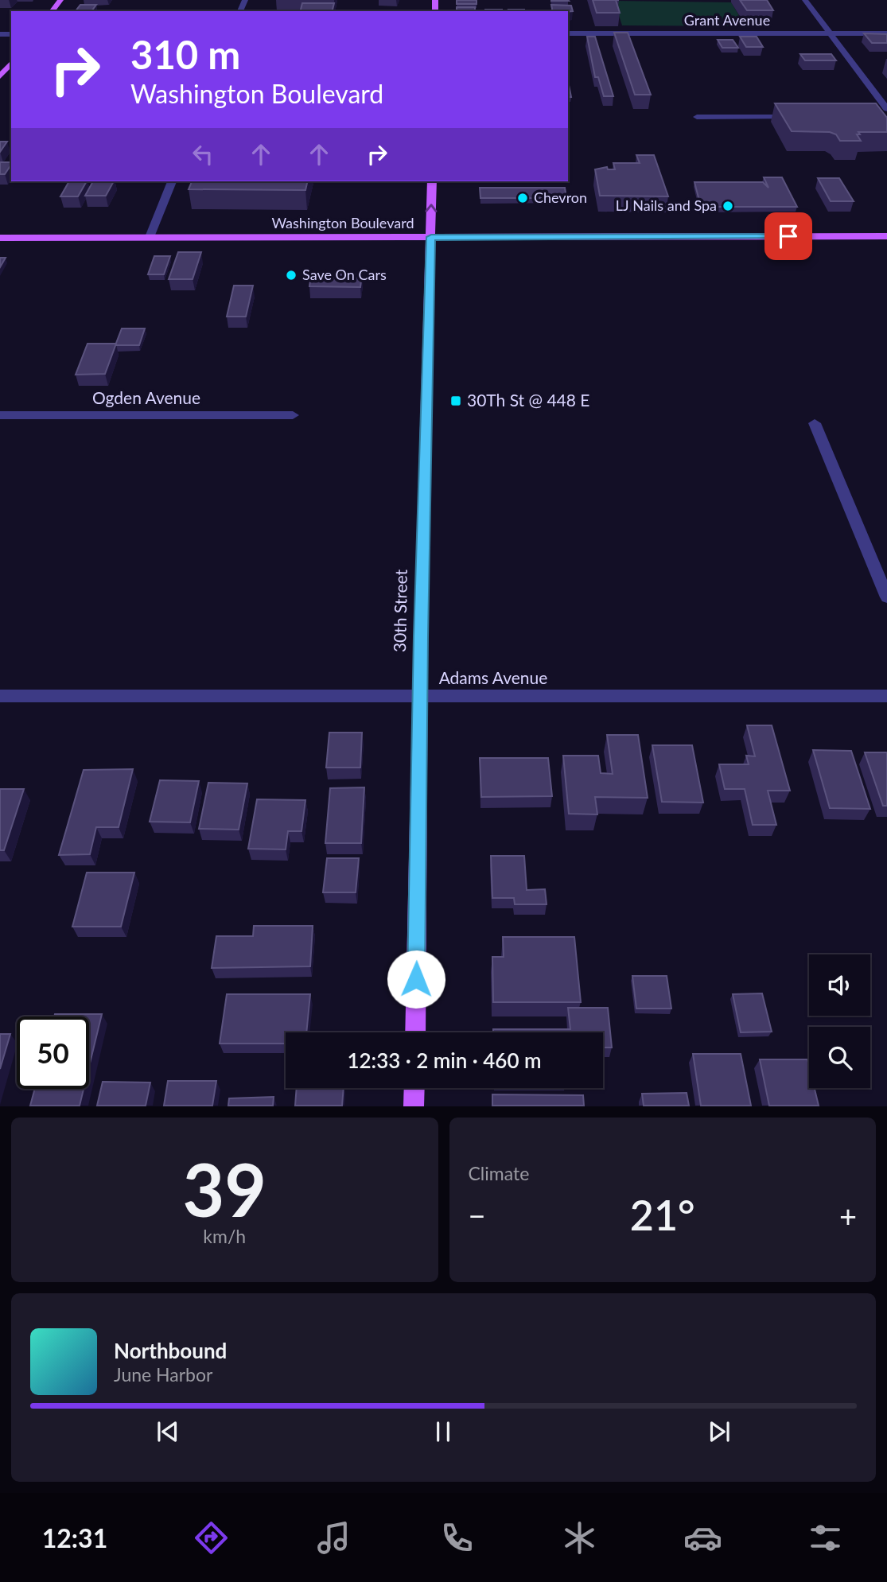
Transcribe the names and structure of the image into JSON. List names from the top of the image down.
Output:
{
  "streets": {
    "main road": ["Washington Boulevard", "30th Street"],
    "street": ["Grant Avenue", "Ogden Avenue", "Adams Avenue"]
  },
  "crossings": [
    ["Washington Boulevard", "30th Street"],
    ["30th Street", "Adams Avenue"]
  ],
  "places": {
    "other": ["Chevron", "LJ Nails and Spa", "Save On Cars"],
    "transit": ["30Th St @ 448 E"]
  },
  "page": {
    "turn": ["310 m", "Washington Boulevard"],
    "limit": "50",
    "trip": "12:33 · 2 min · 460 m",
    "tile": [
      ["39", "km/h"],
      "Climate"
    ],
    "heat": ["−", "21°", "+"],
    "song": ["Northbound", "June Harbor"],
    "tabs": "12:31"
  }
}
